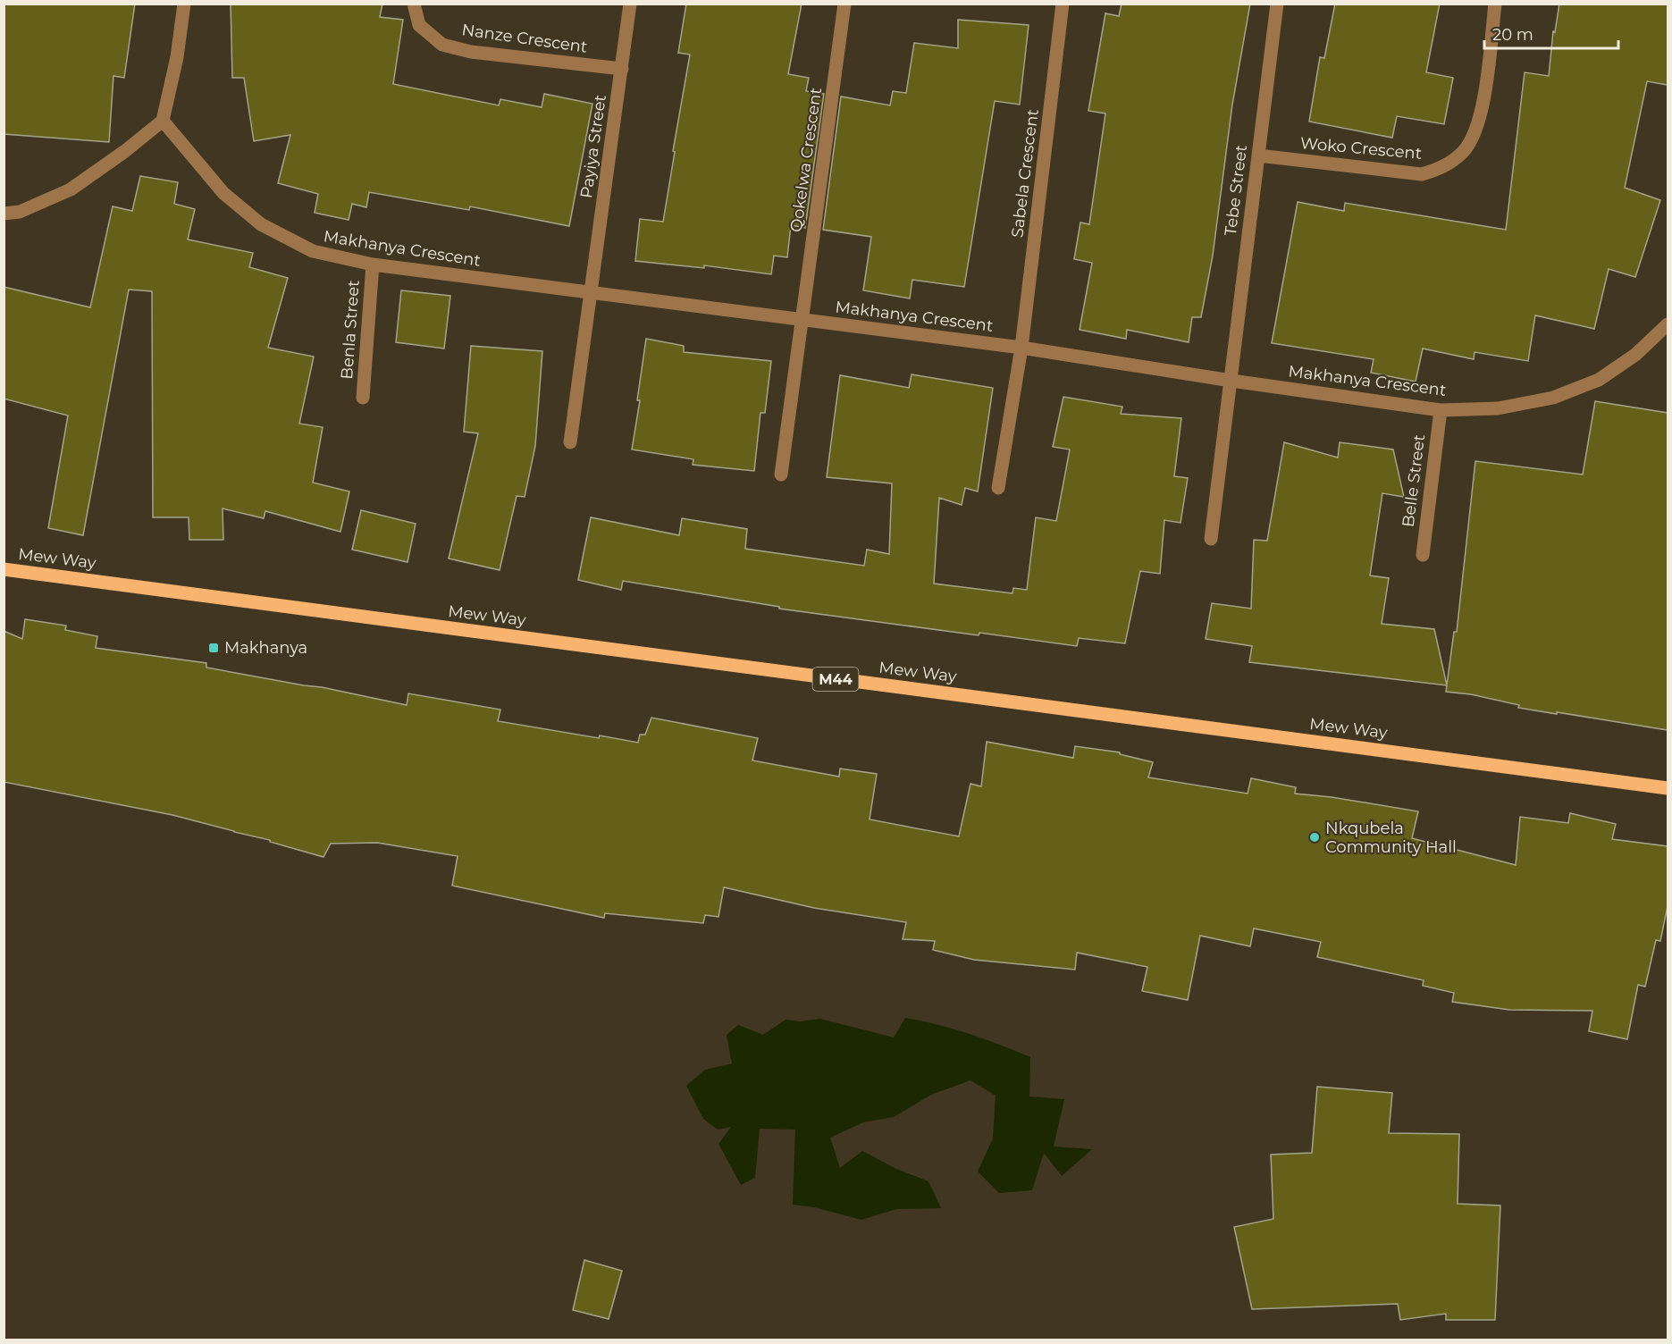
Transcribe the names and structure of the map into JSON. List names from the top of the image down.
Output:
{
  "streets": {
    "main road": ["Mew Way", "M44"],
    "street": [
      "Nanze Crescent",
      "Payiya Street",
      "Woko Crescent",
      "Qokelwa Crescent",
      "Sabela Crescent",
      "Tebe Street",
      "Makhanya Crescent",
      "Benla Street",
      "Belle Street"
    ]
  },
  "crossings": [
    ["Nanze Crescent", "Payiya Street"],
    ["Payiya Street", "Makhanya Crescent"],
    ["Woko Crescent", "Tebe Street"],
    ["Qokelwa Crescent", "Makhanya Crescent"],
    ["Sabela Crescent", "Makhanya Crescent"],
    ["Tebe Street", "Makhanya Crescent"],
    ["Makhanya Crescent", "Benla Street"],
    ["Makhanya Crescent", "Belle Street"]
  ],
  "places": {
    "transit": ["Makhanya"],
    "other": ["Nkqubela Community Hall"]
  },
  "scale_bar": "20 m"
}
